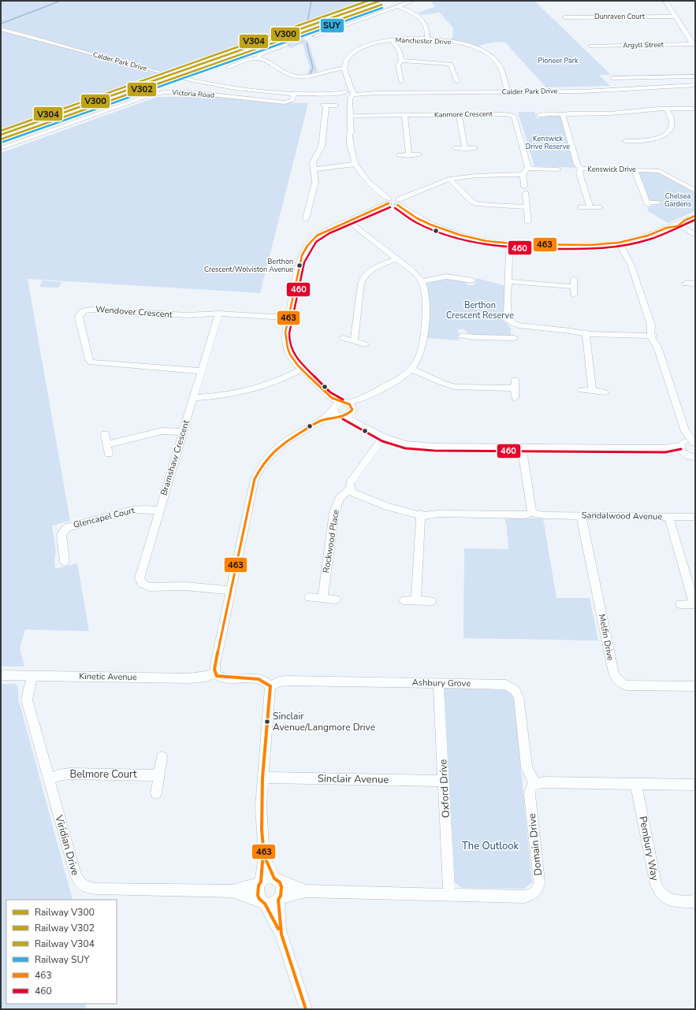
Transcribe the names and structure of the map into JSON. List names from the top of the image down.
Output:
{
  "streets": {
    "street": [
      "Dunraven Court",
      "Manchester Drive",
      "Argyll Street",
      "Calder Park Drive",
      "Victoria Road",
      "Kanmore Crescent",
      "Kenswick Drive",
      "Wendover Crescent",
      "Bramshaw Crescent",
      "Sandalwood Avenue",
      "Glencapel Court",
      "Rockwood Place",
      "Melfin Drive",
      "Kinetic Avenue",
      "Ashbury Grove",
      "Belmore Court",
      "Sinclair Avenue",
      "Oxford Drive",
      "Domain Drive",
      "Viridian Drive",
      "Pembury Way"
    ]
  },
  "crossings": [
    ["Manchester Drive", "Calder Park Drive"],
    ["Calder Park Drive", "Victoria Road"],
    ["Wendover Crescent", "Bramshaw Crescent"],
    ["Bramshaw Crescent", "Glencapel Court"],
    ["Sandalwood Avenue", "Rockwood Place"],
    ["Sandalwood Avenue", "Melfin Drive"],
    ["Kinetic Avenue", "Viridian Drive"],
    ["Ashbury Grove", "Oxford Drive"],
    ["Ashbury Grove", "Domain Drive"],
    ["Belmore Court", "Viridian Drive"],
    ["Sinclair Avenue", "Oxford Drive"],
    ["Oxford Drive", "Domain Drive"],
    ["Domain Drive", "Viridian Drive"]
  ],
  "parks": [
    "Pioneer Park",
    "Kenswick Drive Reserve",
    "Chelsea Gardens",
    "Berthon Crescent Reserve",
    "The Outlook"
  ],
  "places": ["Berthon Crescent/Wolviston Avenue", "Sinclair Avenue/Langmore Drive"],
  "lines": [
    "rail line V300",
    "rail line V304",
    "rail line V302",
    "rail line SUY",
    "transit line 463",
    "transit line 460"
  ],
  "legend": [
    "Railway V300",
    "Railway V302",
    "Railway V304",
    "Railway SUY",
    "463",
    "460"
  ]
}
